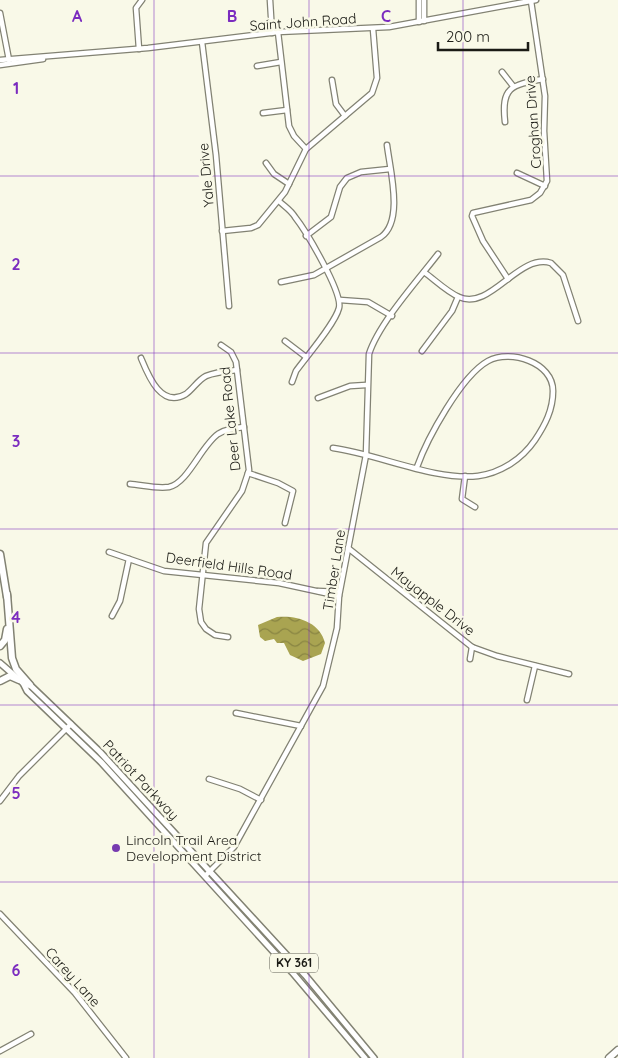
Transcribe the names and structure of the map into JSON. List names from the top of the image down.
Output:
{
  "streets": {
    "main road": ["Patriot Parkway", "KY 361"],
    "street": [
      "Saint John Road",
      "Croghan Drive",
      "Yale Drive",
      "Deer Lake Road",
      "Deerfield Hills Road",
      "Timber Lane",
      "Mayapple Drive",
      "Carey Lane"
    ]
  },
  "crossings": [
    ["Saint John Road", "Croghan Drive"],
    ["Saint John Road", "Yale Drive"],
    ["Deer Lake Road", "Deerfield Hills Road"],
    ["Deerfield Hills Road", "Timber Lane"],
    ["Timber Lane", "Mayapple Drive"],
    ["Timber Lane", "Patriot Parkway"]
  ],
  "places": ["Lincoln Trail Area Development District"],
  "scale_bar": "200 m",
  "grid": {
    "columns": ["A", "B", "C"],
    "rows": [
      "1",
      "2",
      "3",
      "4",
      "5",
      "6"
    ]
  }
}
